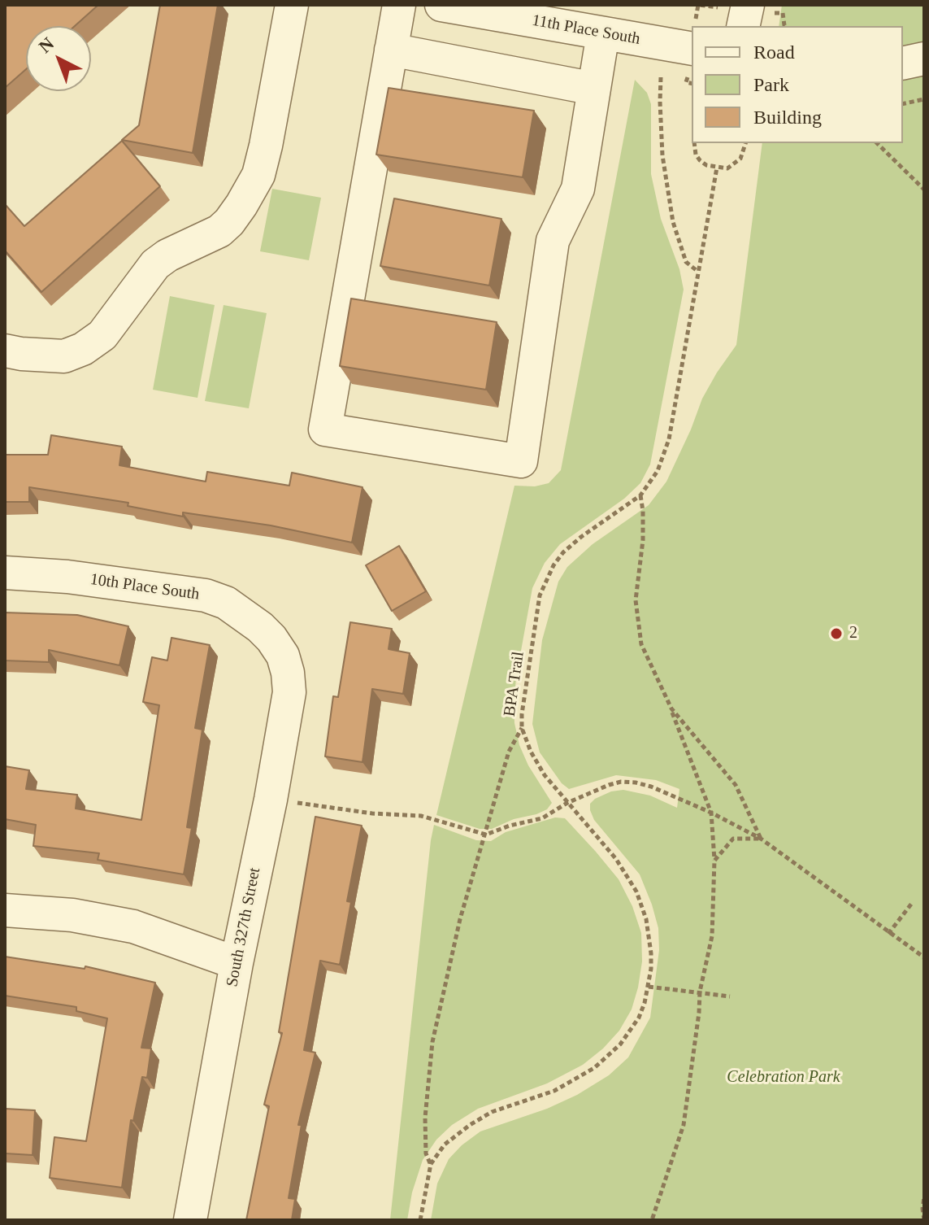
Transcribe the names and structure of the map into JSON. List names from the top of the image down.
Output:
{
  "streets": {
    "street": ["11th Place South", "10th Place South", "South 327th Street"],
    "path": ["BPA Trail"]
  },
  "crossings": [
    ["10th Place South", "South 327th Street"]
  ],
  "parks": ["Celebration Park"],
  "places": ["2"],
  "legend": ["Road", "Park", "Building"],
  "north": "top left"
}
